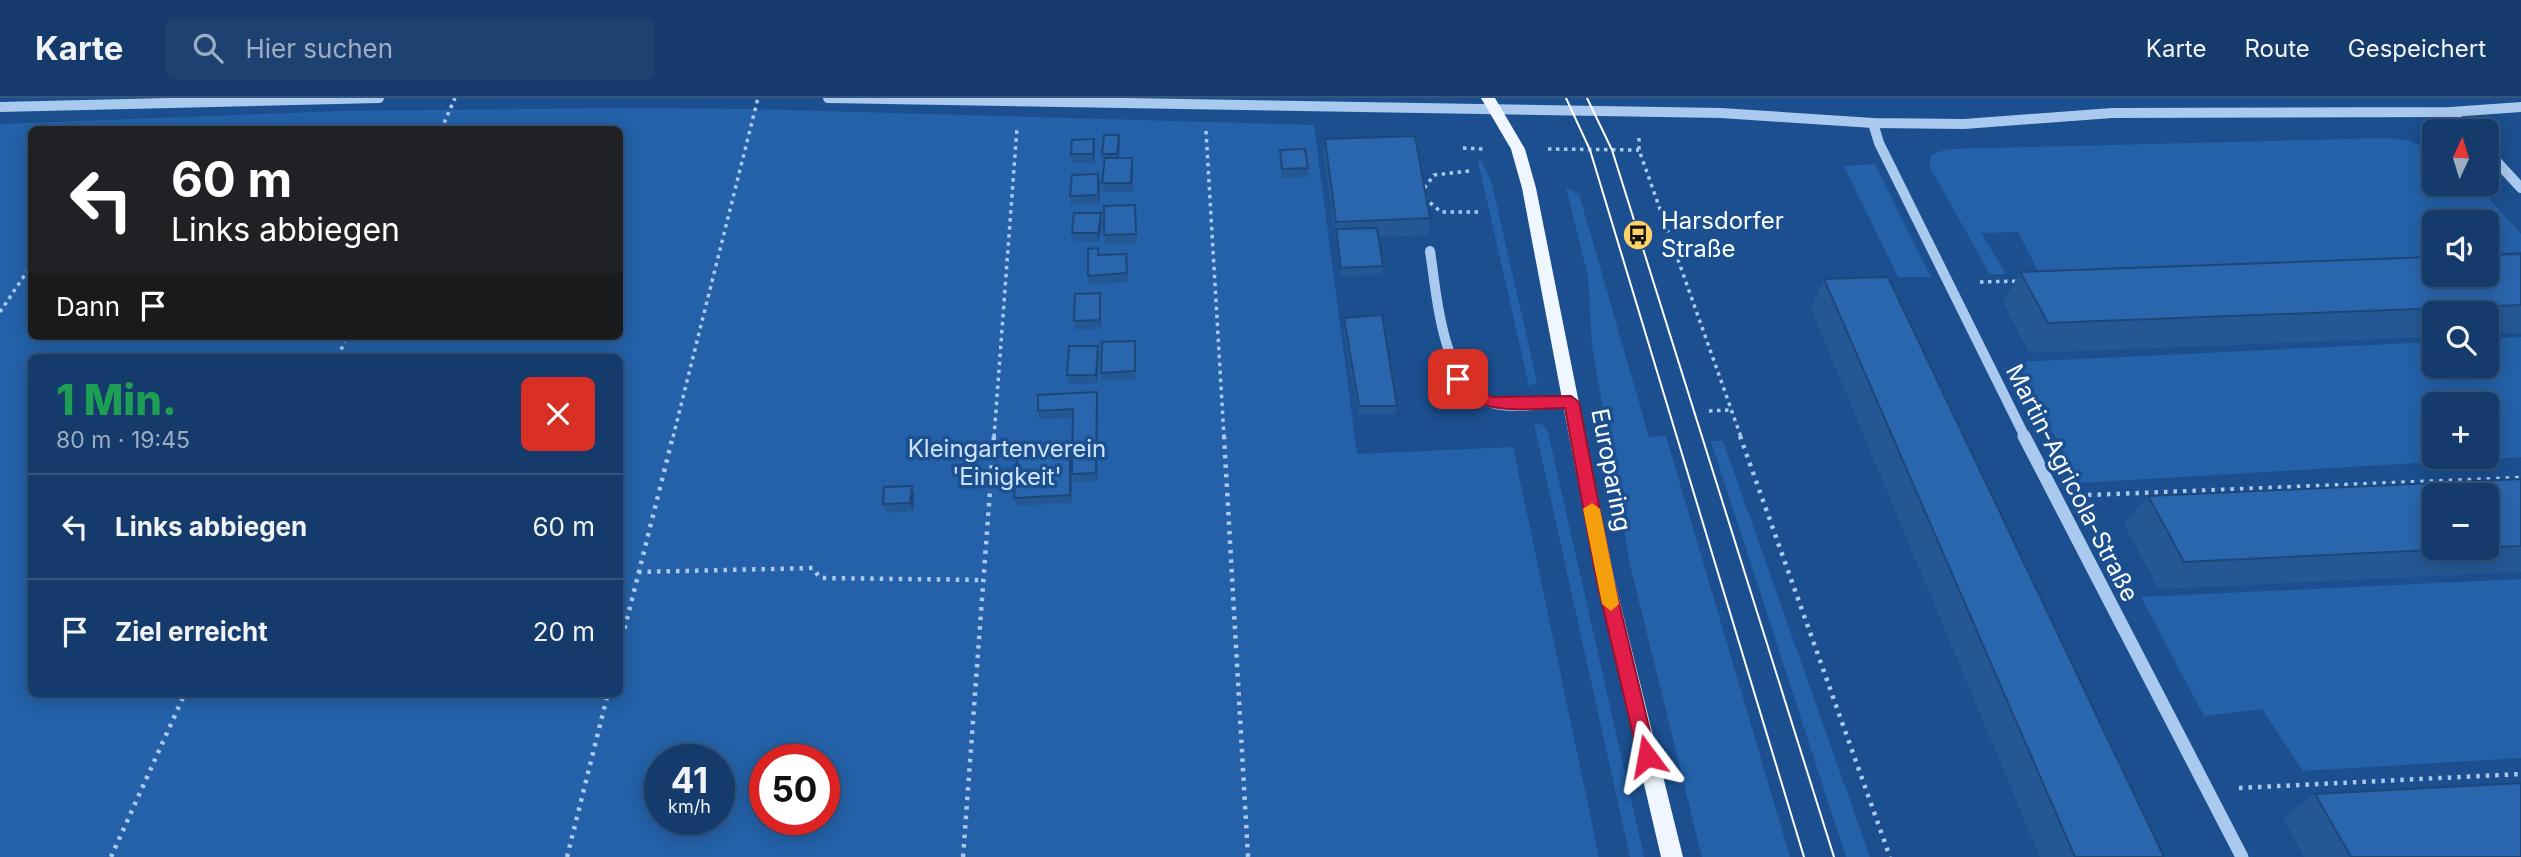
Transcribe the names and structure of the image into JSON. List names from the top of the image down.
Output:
{
  "streets": {
    "main road": ["Europaring"],
    "street": ["Martin-Agricola-Straße"]
  },
  "parks": ["Kleingartenverein 'Einigkeit'"],
  "places": {
    "bus stop": ["Harsdorfer Straße"]
  },
  "north": "top",
  "page": {
    "header": "Karte",
    "search": "Hier suchen",
    "nav": ["Karte", "Route", "Gespeichert"],
    "map_buttons": ["+", "−"],
    "turn": ["60 m", "Links abbiegen"],
    "then": "Dann",
    "heading": ["1 Min.", "80 m · 19:45"],
    "list": [
      {
        "name": "Links abbiegen",
        "value": "60 m"
      },
      {
        "name": "Ziel erreicht",
        "value": "20 m"
      }
    ],
    "speed": "41 km/h",
    "limit": "50"
  }
}
